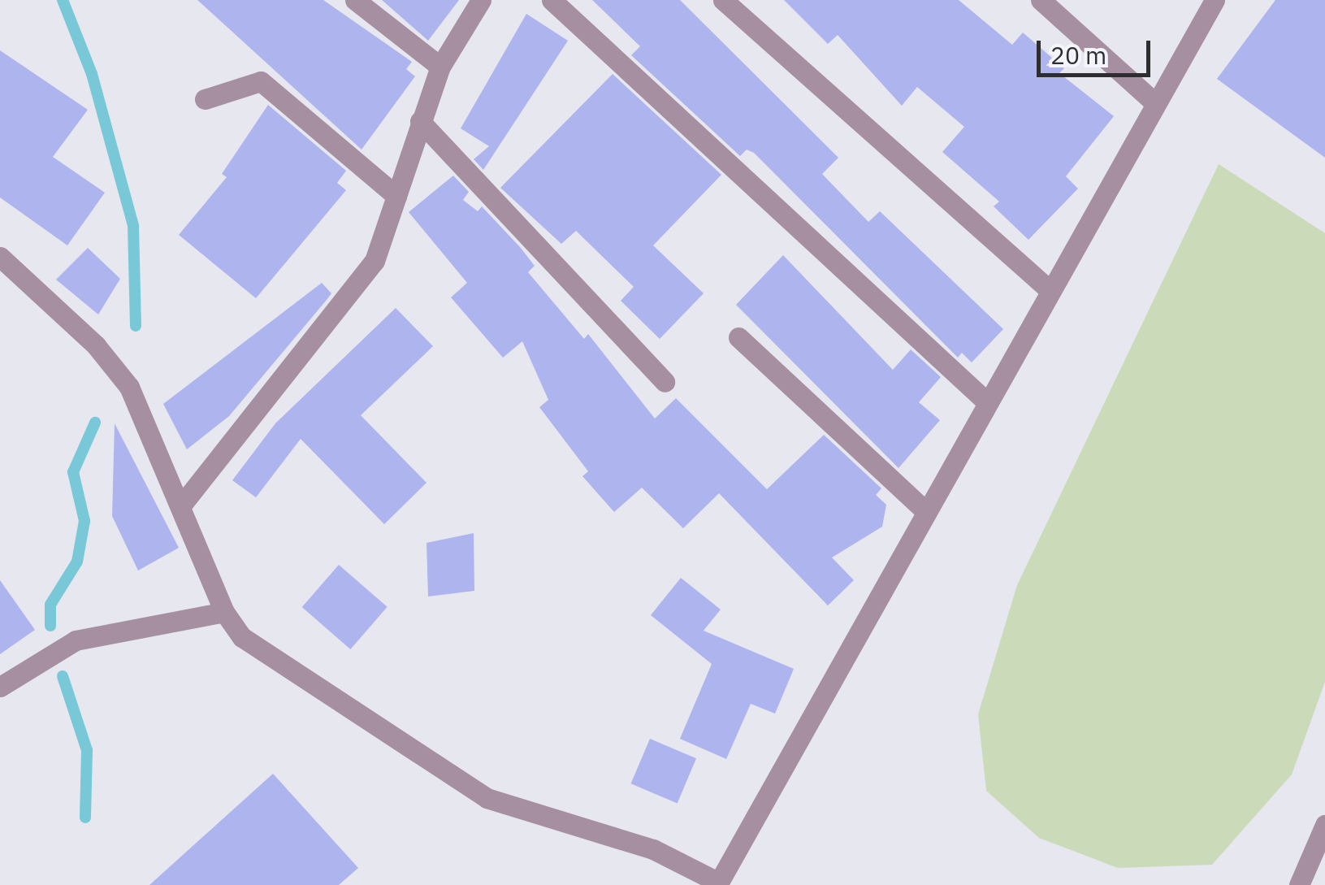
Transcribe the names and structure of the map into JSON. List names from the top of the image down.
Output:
{
  "scale_bar": "20 m"
}
